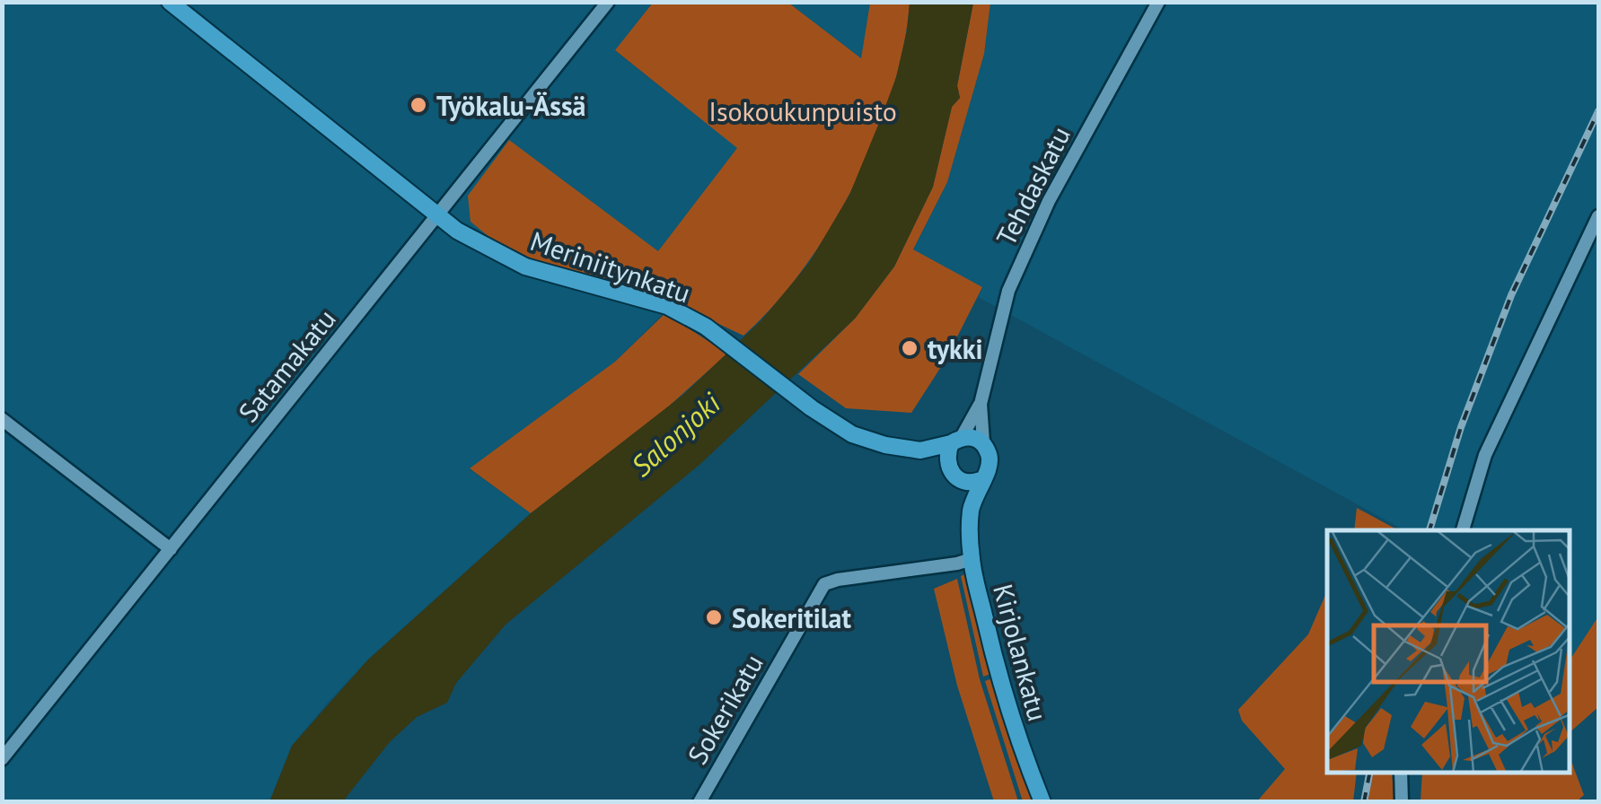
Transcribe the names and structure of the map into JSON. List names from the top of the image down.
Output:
{
  "streets": {
    "main road": ["Meriniitynkatu", "Kirjolankatu"],
    "street": ["Tehdaskatu", "Satamakatu", "Sokerikatu"]
  },
  "crossings": [
    ["Tehdaskatu", "Meriniitynkatu"],
    ["Tehdaskatu", "Kirjolankatu"],
    ["Meriniitynkatu", "Satamakatu"],
    ["Meriniitynkatu", "Kirjolankatu"],
    ["Kirjolankatu", "Sokerikatu"]
  ],
  "water": ["Salonjoki"],
  "parks": ["Isokoukunpuisto"],
  "places": ["Työkalu-Ässä", "tykki", "Sokeritilat"]
}
